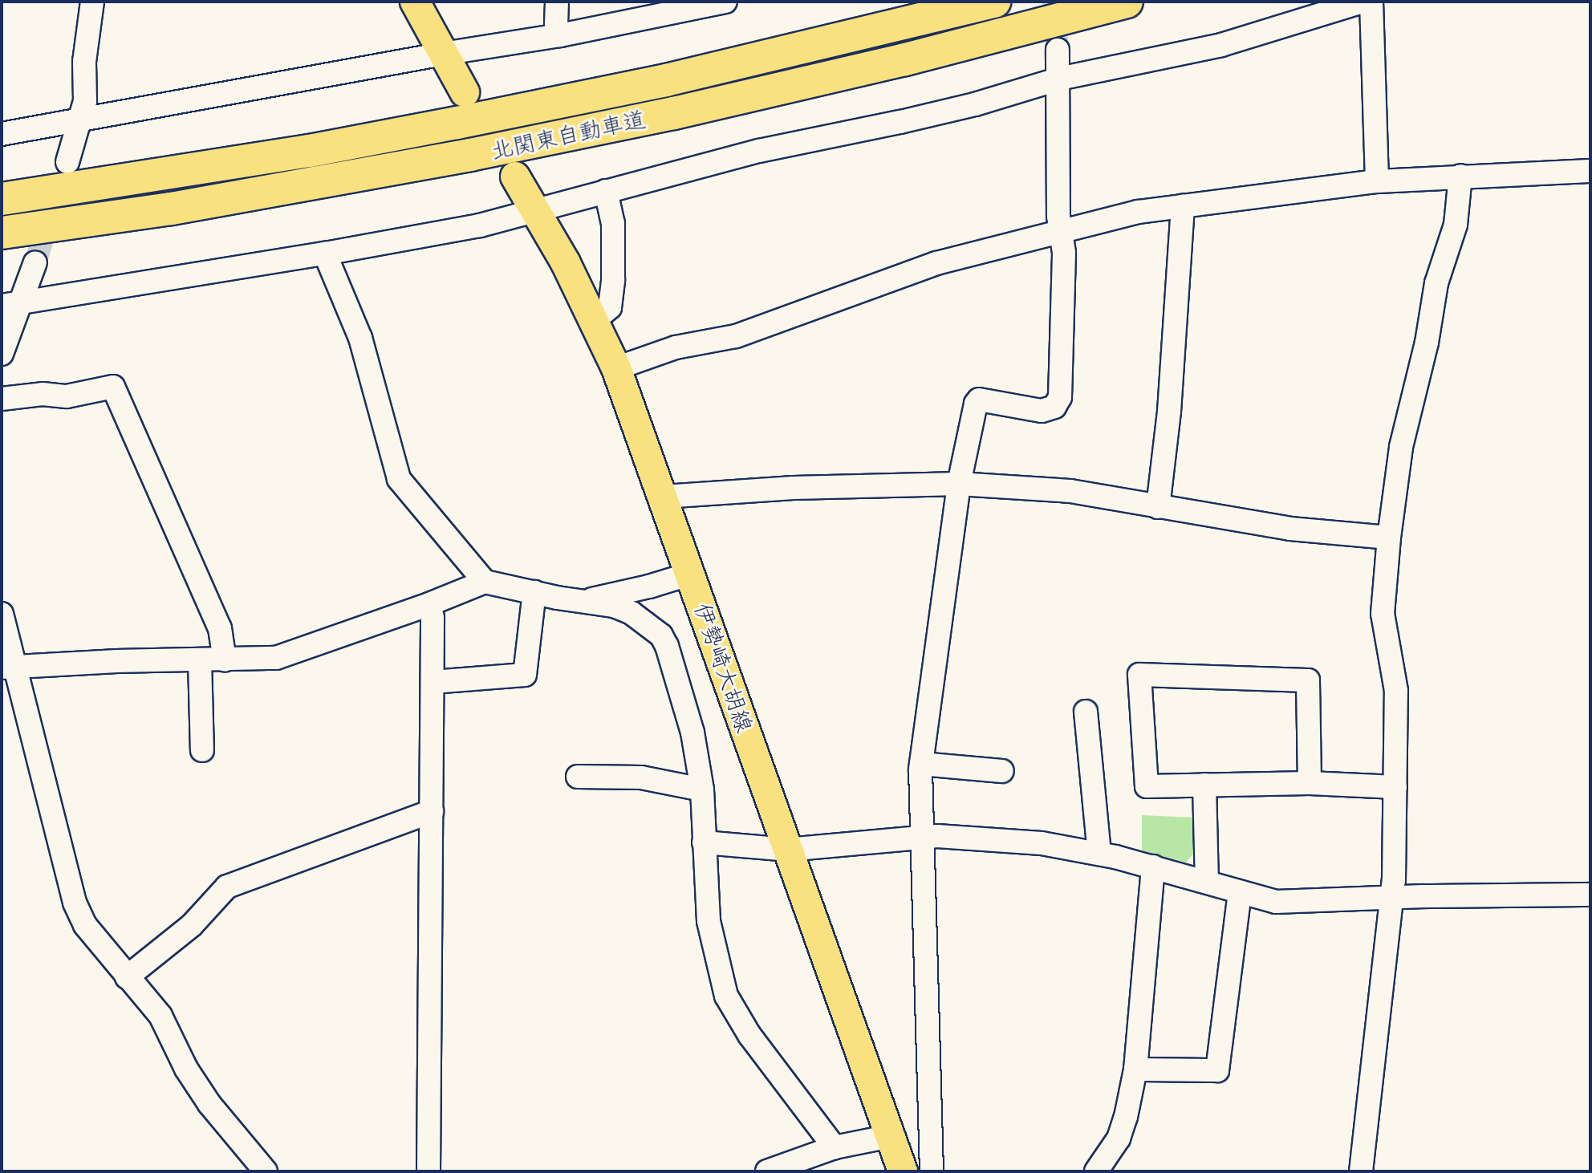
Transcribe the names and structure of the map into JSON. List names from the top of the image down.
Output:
{
  "streets": {
    "highway": ["北関東自動車道"],
    "main road": ["伊勢崎大胡線"]
  }
}
